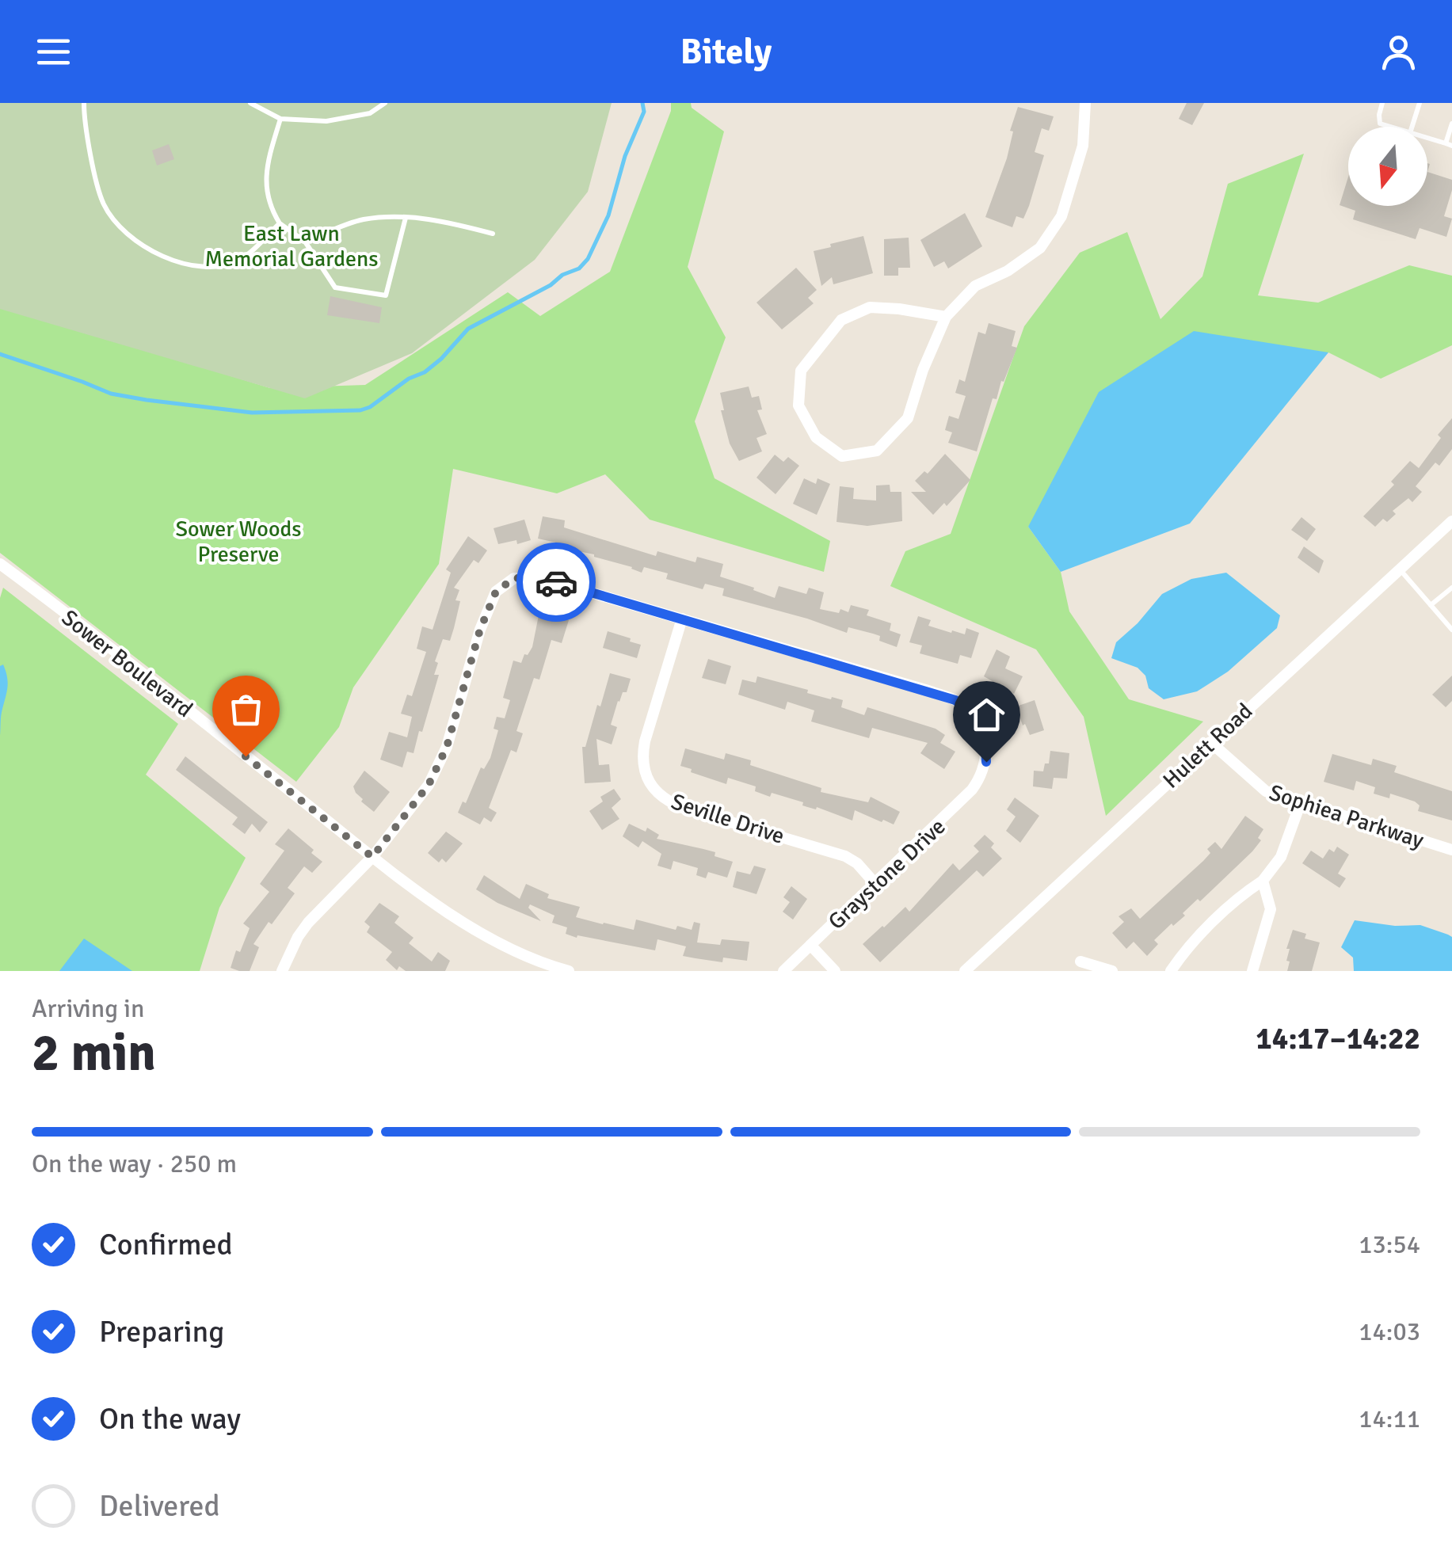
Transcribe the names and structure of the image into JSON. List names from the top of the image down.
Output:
{
  "streets": {
    "street": [
      "Sower Boulevard",
      "Hulett Road",
      "Sophiea Parkway",
      "Seville Drive",
      "Graystone Drive"
    ]
  },
  "crossings": [
    ["Sower Boulevard", "Graystone Drive"],
    ["Hulett Road", "Sophiea Parkway"],
    ["Seville Drive", "Graystone Drive"]
  ],
  "parks": ["East Lawn Memorial Gardens", "Sower Woods Preserve"],
  "north": "bottom",
  "page": {
    "header": "Bitely",
    "heading": ["2 min", "Arriving in", "14:17–14:22"],
    "bar": "On the way · 250 m",
    "list": [
      ["Confirmed", "13:54"],
      ["Preparing", "14:03"],
      ["On the way", "14:11"],
      "Delivered"
    ]
  }
}
